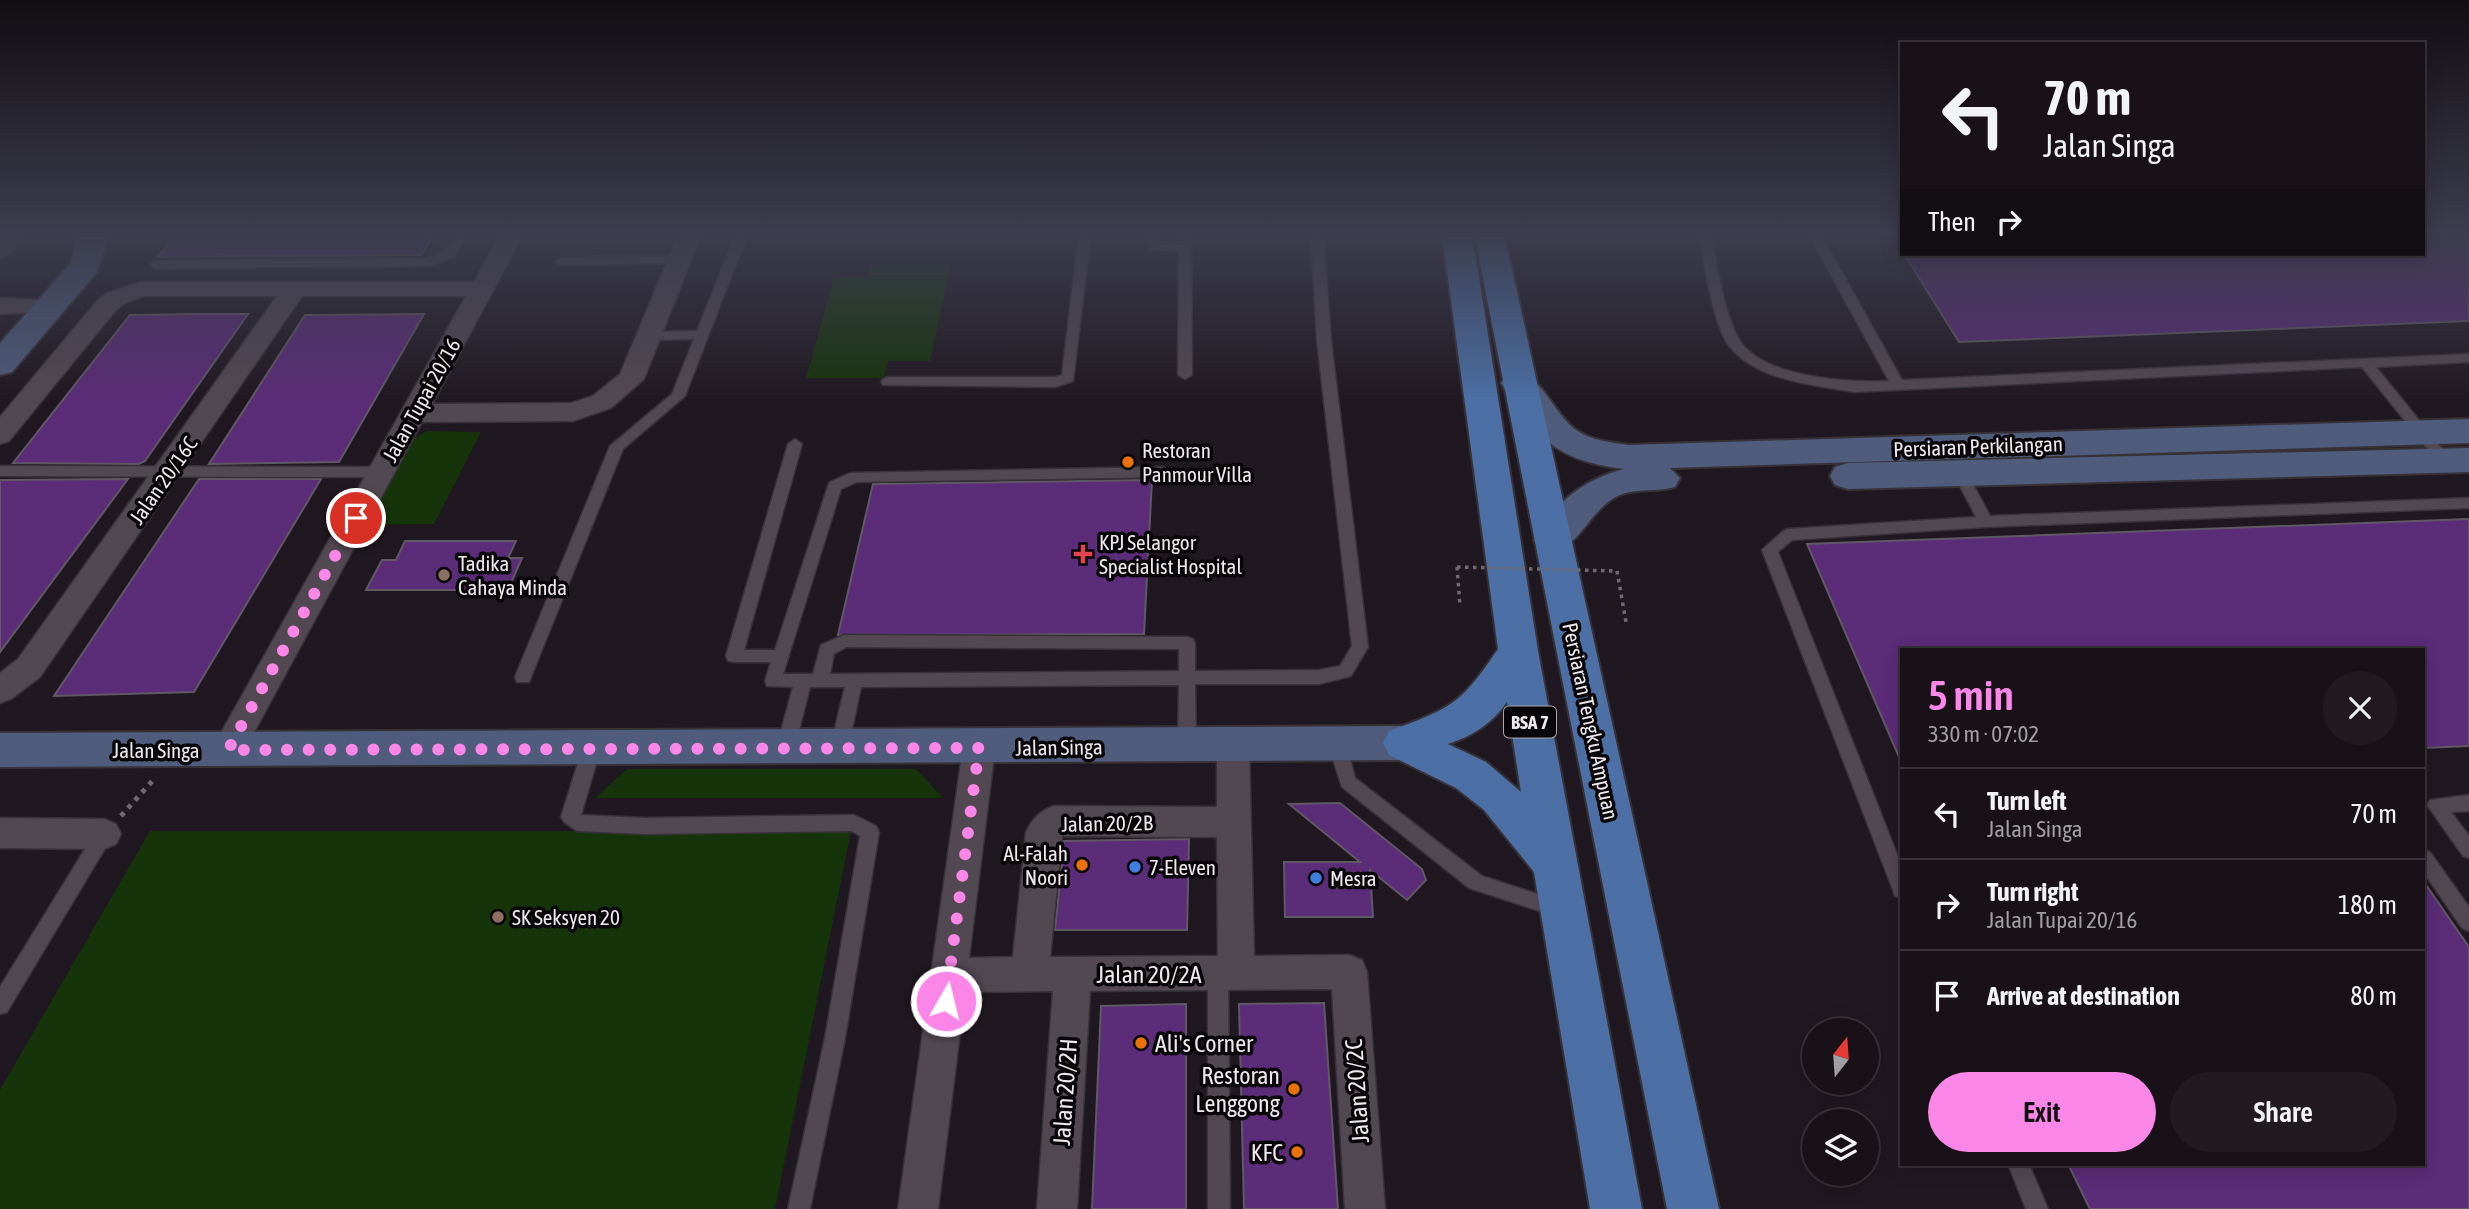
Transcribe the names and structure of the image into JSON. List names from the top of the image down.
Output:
{
  "streets": {
    "main road": [
      "Persiaran Perkilangan",
      "Persiaran Tengku Ampuan",
      "BSA 7",
      "Jalan Singa"
    ],
    "street": [
      "Jalan Tupai 20/16",
      "Jalan 20/16C",
      "Jalan 20/2B",
      "Jalan 20/2A",
      "Jalan 20/2C",
      "Jalan 20/2H"
    ]
  },
  "crossings": [
    ["Jalan Tupai 20/16", "Jalan Singa"],
    ["Persiaran Perkilangan", "Persiaran Tengku Ampuan"],
    ["Jalan 20/2B", "Jalan 20/2A"],
    ["Jalan 20/2A", "Jalan 20/2C"],
    ["Jalan 20/2A", "Jalan 20/2H"]
  ],
  "places": {
    "other": [
      "Restoran Panmour Villa",
      "Tadika Cahaya Minda",
      "Al-Falah Noori",
      "7-Eleven",
      "Mesra",
      "SK Seksyen 20",
      "Ali's Corner",
      "Restoran Lenggong",
      "KFC"
    ],
    "health": ["KPJ Selangor Specialist Hospital"]
  },
  "north": "top",
  "page": {
    "turn": ["70 m", "Jalan Singa"],
    "then": "Then",
    "heading": ["5 min", "330 m · 07:02"],
    "list": [
      {
        "name": "Turn left",
        "note": "Jalan Singa",
        "value": "70 m"
      },
      {
        "name": "Turn right",
        "note": "Jalan Tupai 20/16",
        "value": "180 m"
      },
      {
        "name": "Arrive at destination",
        "value": "80 m"
      }
    ],
    "buttons": ["Exit", "Share"]
  }
}
